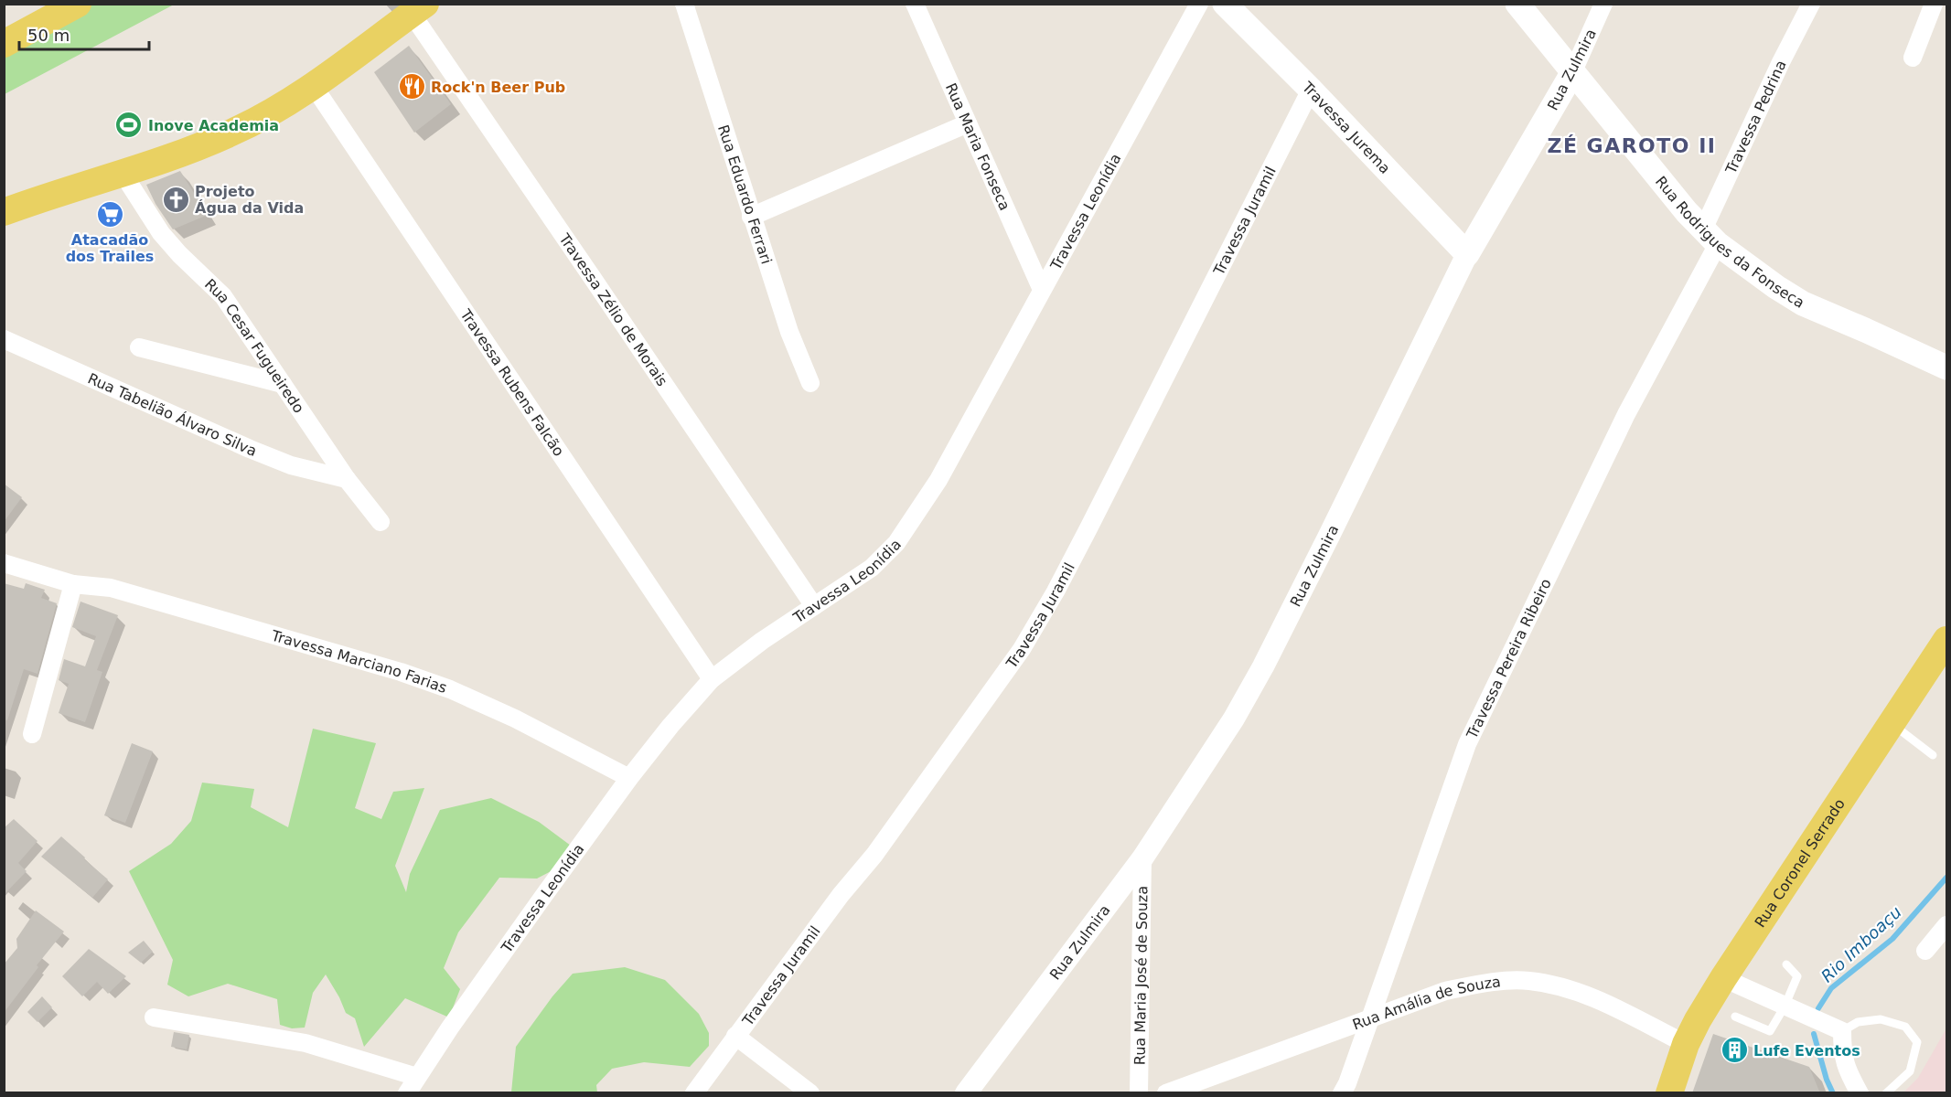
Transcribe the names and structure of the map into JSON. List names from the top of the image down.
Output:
{
  "streets": {
    "main road": [
      "Rua Zulmira",
      "Travessa Jurema",
      "Rua Rodrigues da Fonseca",
      "Rua Coronel Serrado"
    ],
    "street": [
      "Travessa Pedrina",
      "Rua Maria Fonseca",
      "Rua Eduardo Ferrari",
      "Travessa Leonídia",
      "Travessa Juramil",
      "Travessa Zélio de Morais",
      "Rua Cesar Fugueiredo",
      "Travessa Rubens Falcão",
      "Rua Tabelião Álvaro Silva",
      "Travessa Pereira Ribeiro",
      "Travessa Marciano Farias",
      "Rua Maria José de Souza",
      "Rua Amália de Souza"
    ]
  },
  "crossings": [
    ["Rua Zulmira", "Travessa Jurema"],
    ["Rua Zulmira", "Rua Rodrigues da Fonseca"],
    ["Rua Zulmira", "Rua Maria José de Souza"],
    ["Travessa Pedrina", "Rua Rodrigues da Fonseca"],
    ["Travessa Pedrina", "Travessa Pereira Ribeiro"],
    ["Travessa Jurema", "Travessa Juramil"],
    ["Rua Maria Fonseca", "Travessa Leonídia"],
    ["Travessa Leonídia", "Travessa Zélio de Morais"],
    ["Travessa Leonídia", "Travessa Rubens Falcão"],
    ["Travessa Leonídia", "Travessa Marciano Farias"],
    ["Rua Rodrigues da Fonseca", "Travessa Pereira Ribeiro"],
    ["Rua Cesar Fugueiredo", "Rua Tabelião Álvaro Silva"],
    ["Travessa Pereira Ribeiro", "Rua Amália de Souza"],
    ["Rua Coronel Serrado", "Rua Amália de Souza"]
  ],
  "districts": ["ZÉ GAROTO II"],
  "water": ["Rio Imboaçu"],
  "places": {
    "restaurant": ["Rock'n Beer Pub"],
    "sports": ["Inove Academia"],
    "church": ["Projeto Água da Vida"],
    "supermarket": ["Atacadão dos Trailes"],
    "building": ["Lufe Eventos"]
  },
  "scale_bar": "50 m"
}
